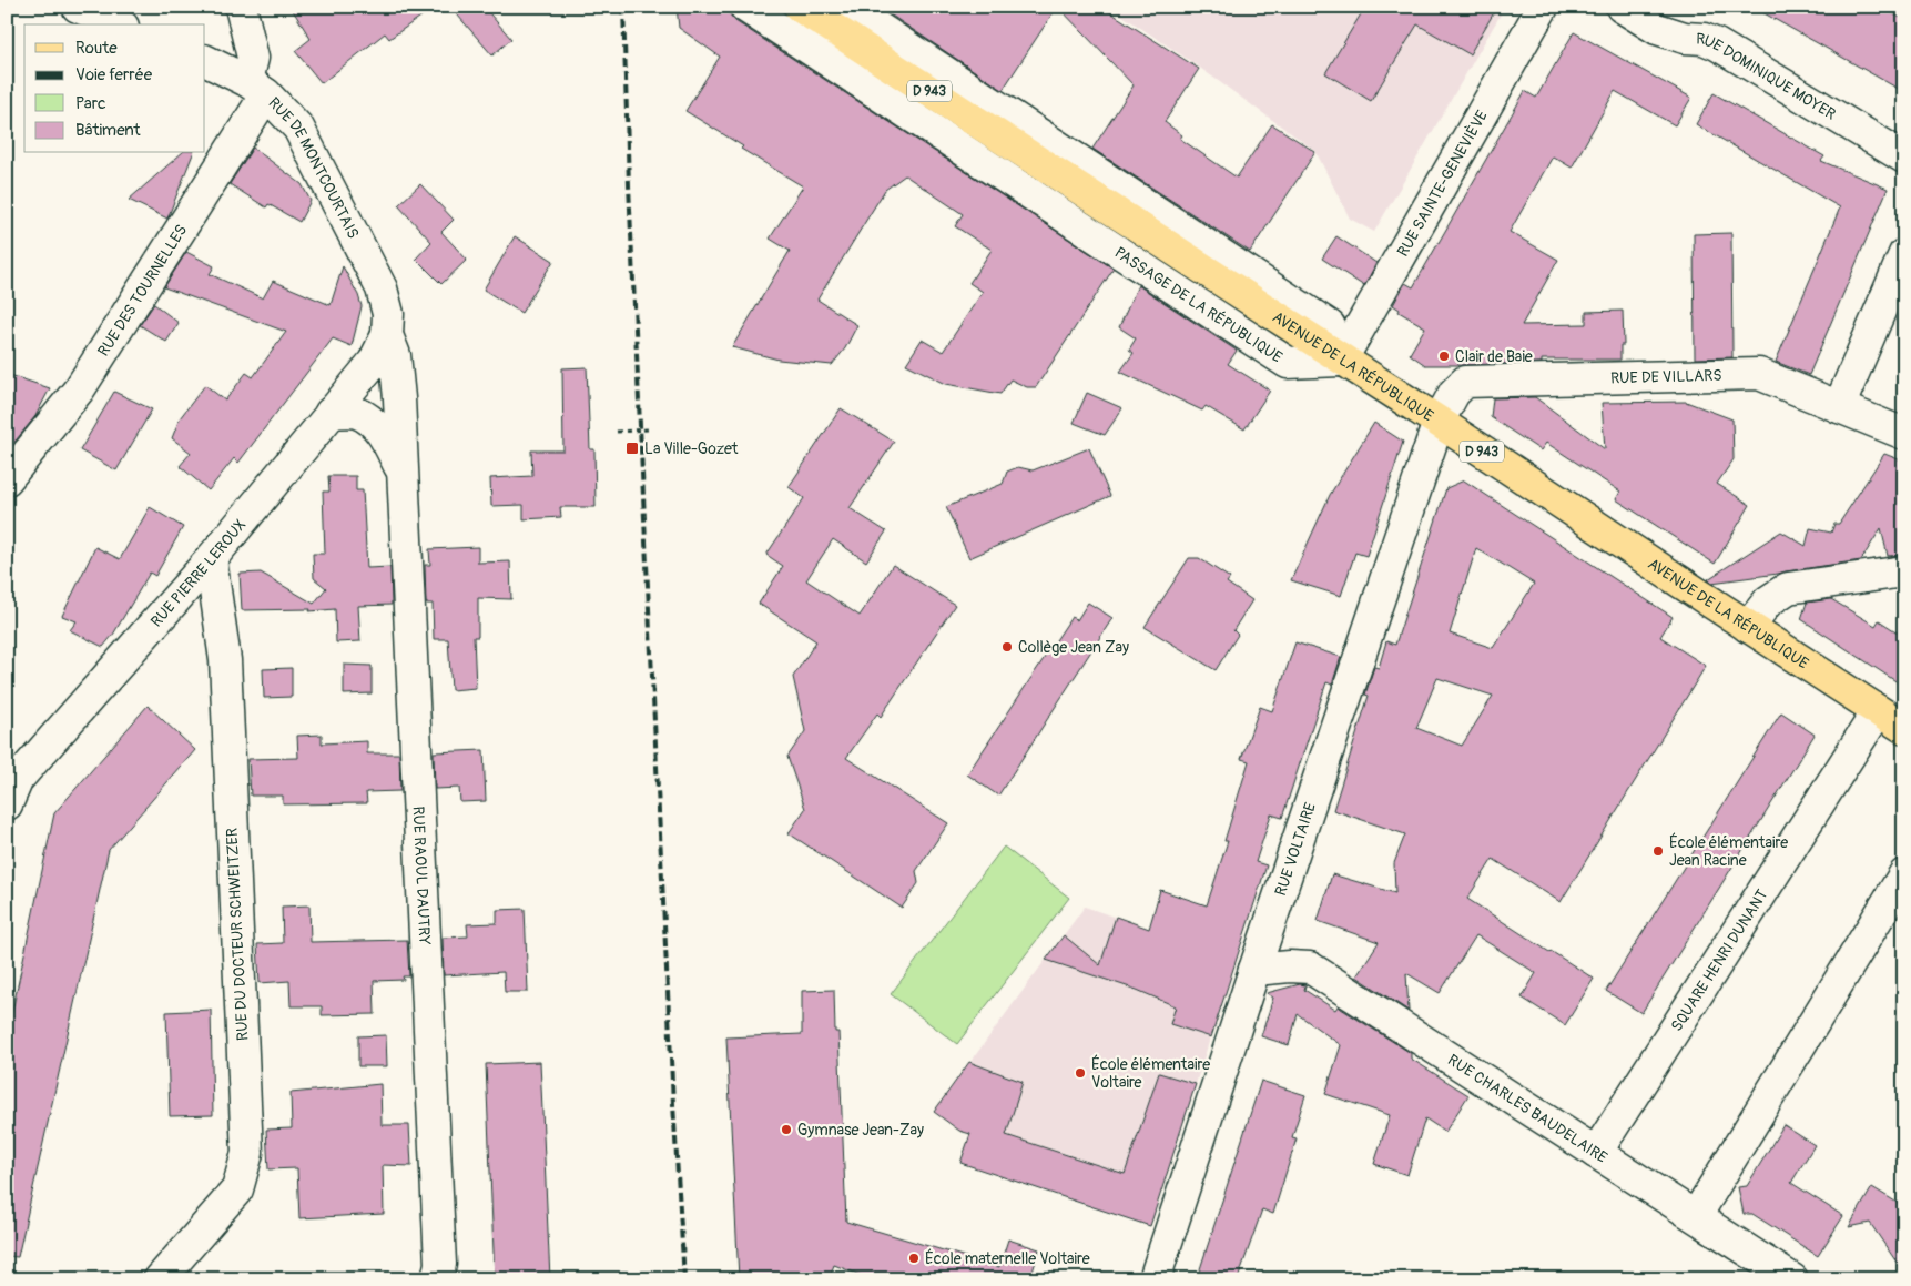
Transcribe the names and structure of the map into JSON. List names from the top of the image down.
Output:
{
  "streets": {
    "main road": ["D 943", "AVENUE DE LA RÉPUBLIQUE"],
    "street": [
      "RUE DOMINIQUE MOYER",
      "RUE DE MONTCOURTAIS",
      "RUE SAINTE-GENEVIÈVE",
      "RUE DES TOURNELLES",
      "PASSAGE DE LA RÉPUBLIQUE",
      "RUE DE VILLARS",
      "RUE PIERRE LEROUX",
      "RUE VOLTAIRE",
      "RUE RAOUL DAUTRY",
      "RUE DU DOCTEUR SCHWEITZER",
      "SQUARE HENRI DUNANT",
      "RUE CHARLES BAUDELAIRE"
    ]
  },
  "crossings": [
    ["RUE DE MONTCOURTAIS", "RUE DES TOURNELLES"],
    ["RUE DE MONTCOURTAIS", "RUE PIERRE LEROUX"],
    ["RUE DE MONTCOURTAIS", "RUE RAOUL DAUTRY"],
    ["RUE SAINTE-GENEVIÈVE", "PASSAGE DE LA RÉPUBLIQUE"],
    ["RUE SAINTE-GENEVIÈVE", "AVENUE DE LA RÉPUBLIQUE"],
    ["PASSAGE DE LA RÉPUBLIQUE", "AVENUE DE LA RÉPUBLIQUE"],
    ["AVENUE DE LA RÉPUBLIQUE", "RUE DE VILLARS"],
    ["AVENUE DE LA RÉPUBLIQUE", "RUE VOLTAIRE"],
    ["AVENUE DE LA RÉPUBLIQUE", "SQUARE HENRI DUNANT"],
    ["RUE DE VILLARS", "RUE VOLTAIRE"],
    ["RUE PIERRE LEROUX", "RUE RAOUL DAUTRY"],
    ["RUE PIERRE LEROUX", "RUE DU DOCTEUR SCHWEITZER"],
    ["RUE VOLTAIRE", "RUE CHARLES BAUDELAIRE"],
    ["SQUARE HENRI DUNANT", "RUE CHARLES BAUDELAIRE"]
  ],
  "places": {
    "other": [
      "Clair de Baie",
      "Collège Jean Zay",
      "École élémentaire Jean Racine",
      "École élémentaire Voltaire",
      "Gymnase Jean-Zay",
      "École maternelle Voltaire"
    ],
    "transit": ["La Ville-Gozet"]
  },
  "legend": [
    "Route",
    "Voie ferrée",
    "Parc",
    "Bâtiment"
  ]
}
